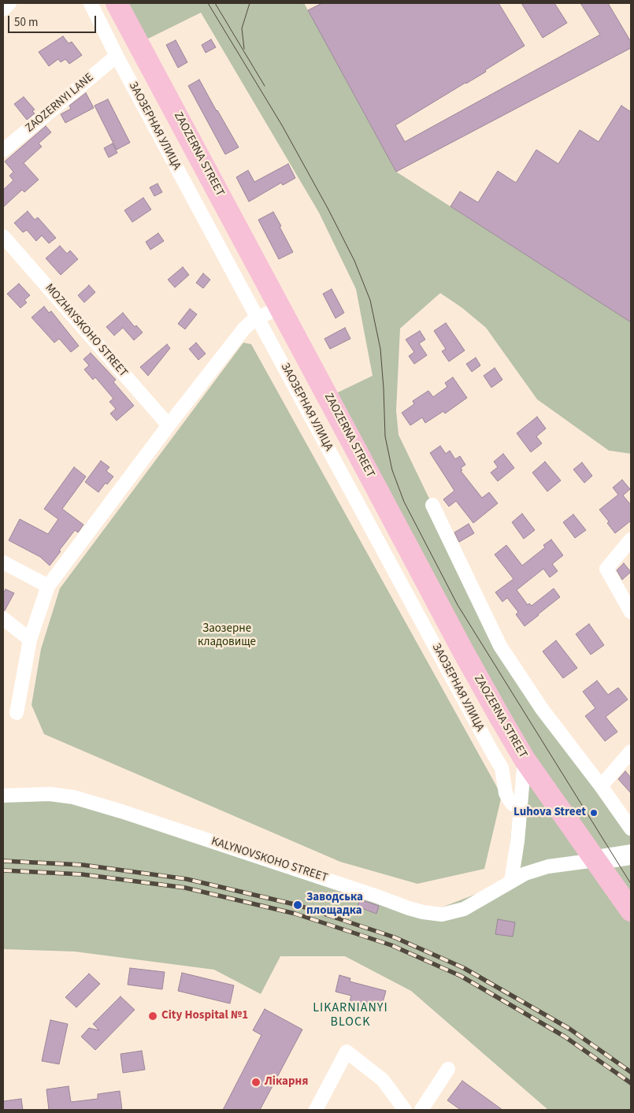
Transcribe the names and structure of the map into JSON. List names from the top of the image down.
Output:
{
  "streets": {
    "main road": ["ZAOZERNA STREET"],
    "street": [
      "ZAOZERNYI LANE",
      "ЗАОЗЕРНАЯ УЛИЦА",
      "MOZHAYSKOHO STREET",
      "KALYNOVSKOHO STREET"
    ]
  },
  "crossings": [
    ["ZAOZERNYI LANE", "ЗАОЗЕРНАЯ УЛИЦА"],
    ["ZAOZERNA STREET", "KALYNOVSKOHO STREET"]
  ],
  "districts": ["LIKARNIANYI BLOCK"],
  "parks": ["Заозерне кладовище"],
  "places": [
    "Luhova Street",
    "Заводська площадка",
    "City Hospital №1",
    "Лікарня"
  ],
  "scale_bar": "50 m"
}
